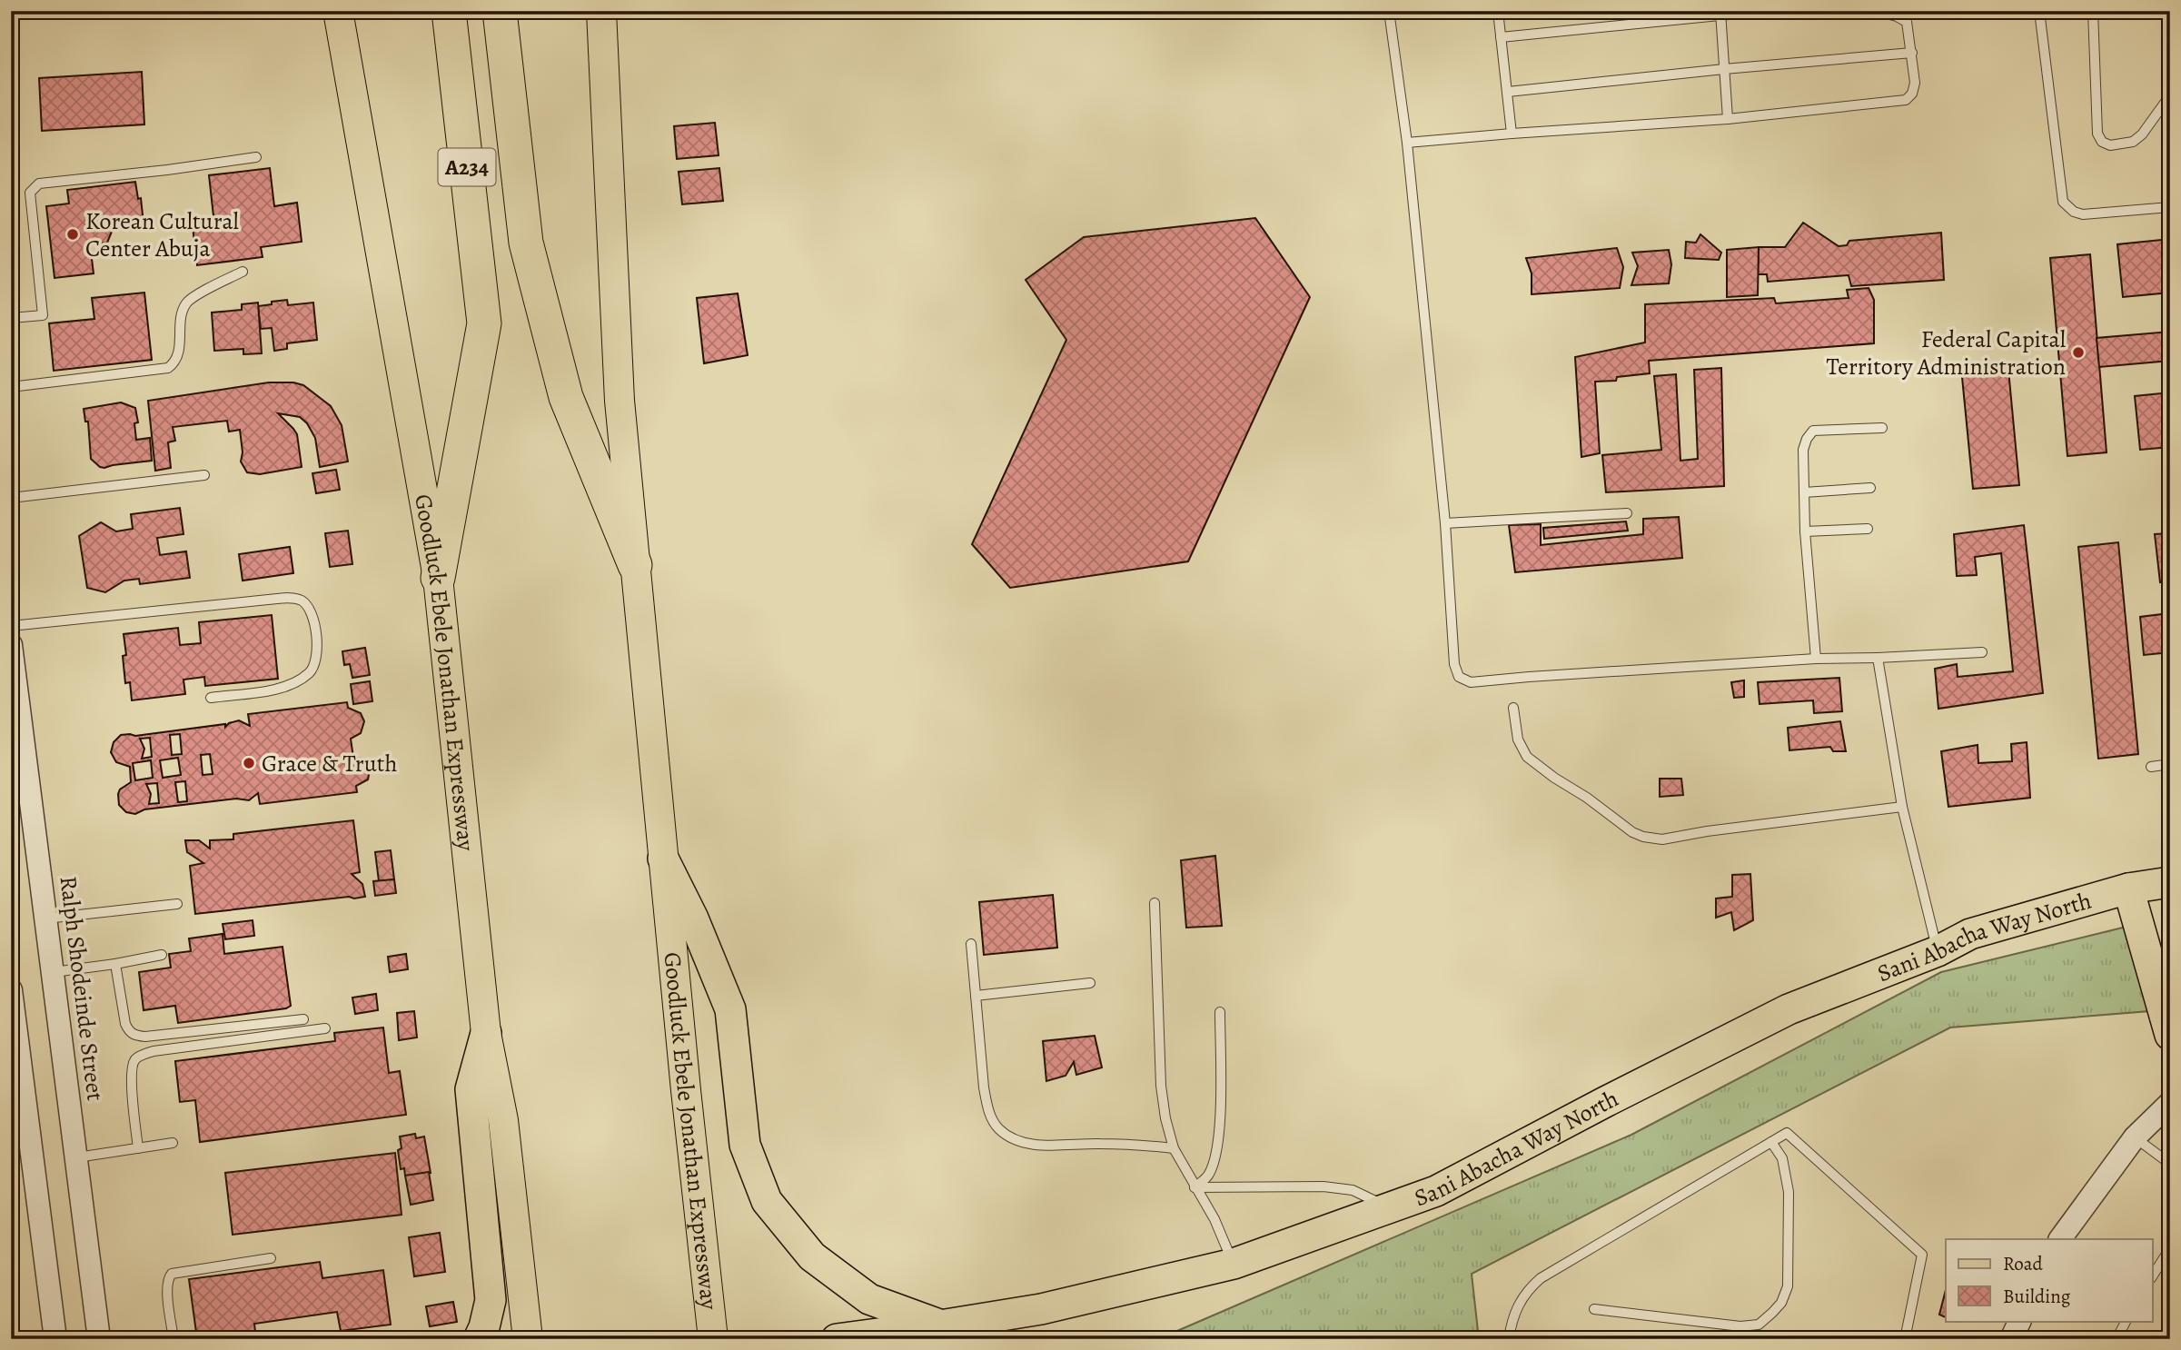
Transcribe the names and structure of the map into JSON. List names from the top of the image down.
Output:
{
  "streets": {
    "highway": ["A234", "Sani Abacha Way North"],
    "main road": ["Goodluck Ebele Jonathan Expressway"],
    "street": ["Ralph Shodeinde Street"]
  },
  "crossings": [
    ["A234", "Goodluck Ebele Jonathan Expressway"]
  ],
  "places": ["Korean Cultural Center Abuja", "Federal Capital Territory Administration", "Grace & Truth"],
  "legend": ["Road", "Building"]
}
